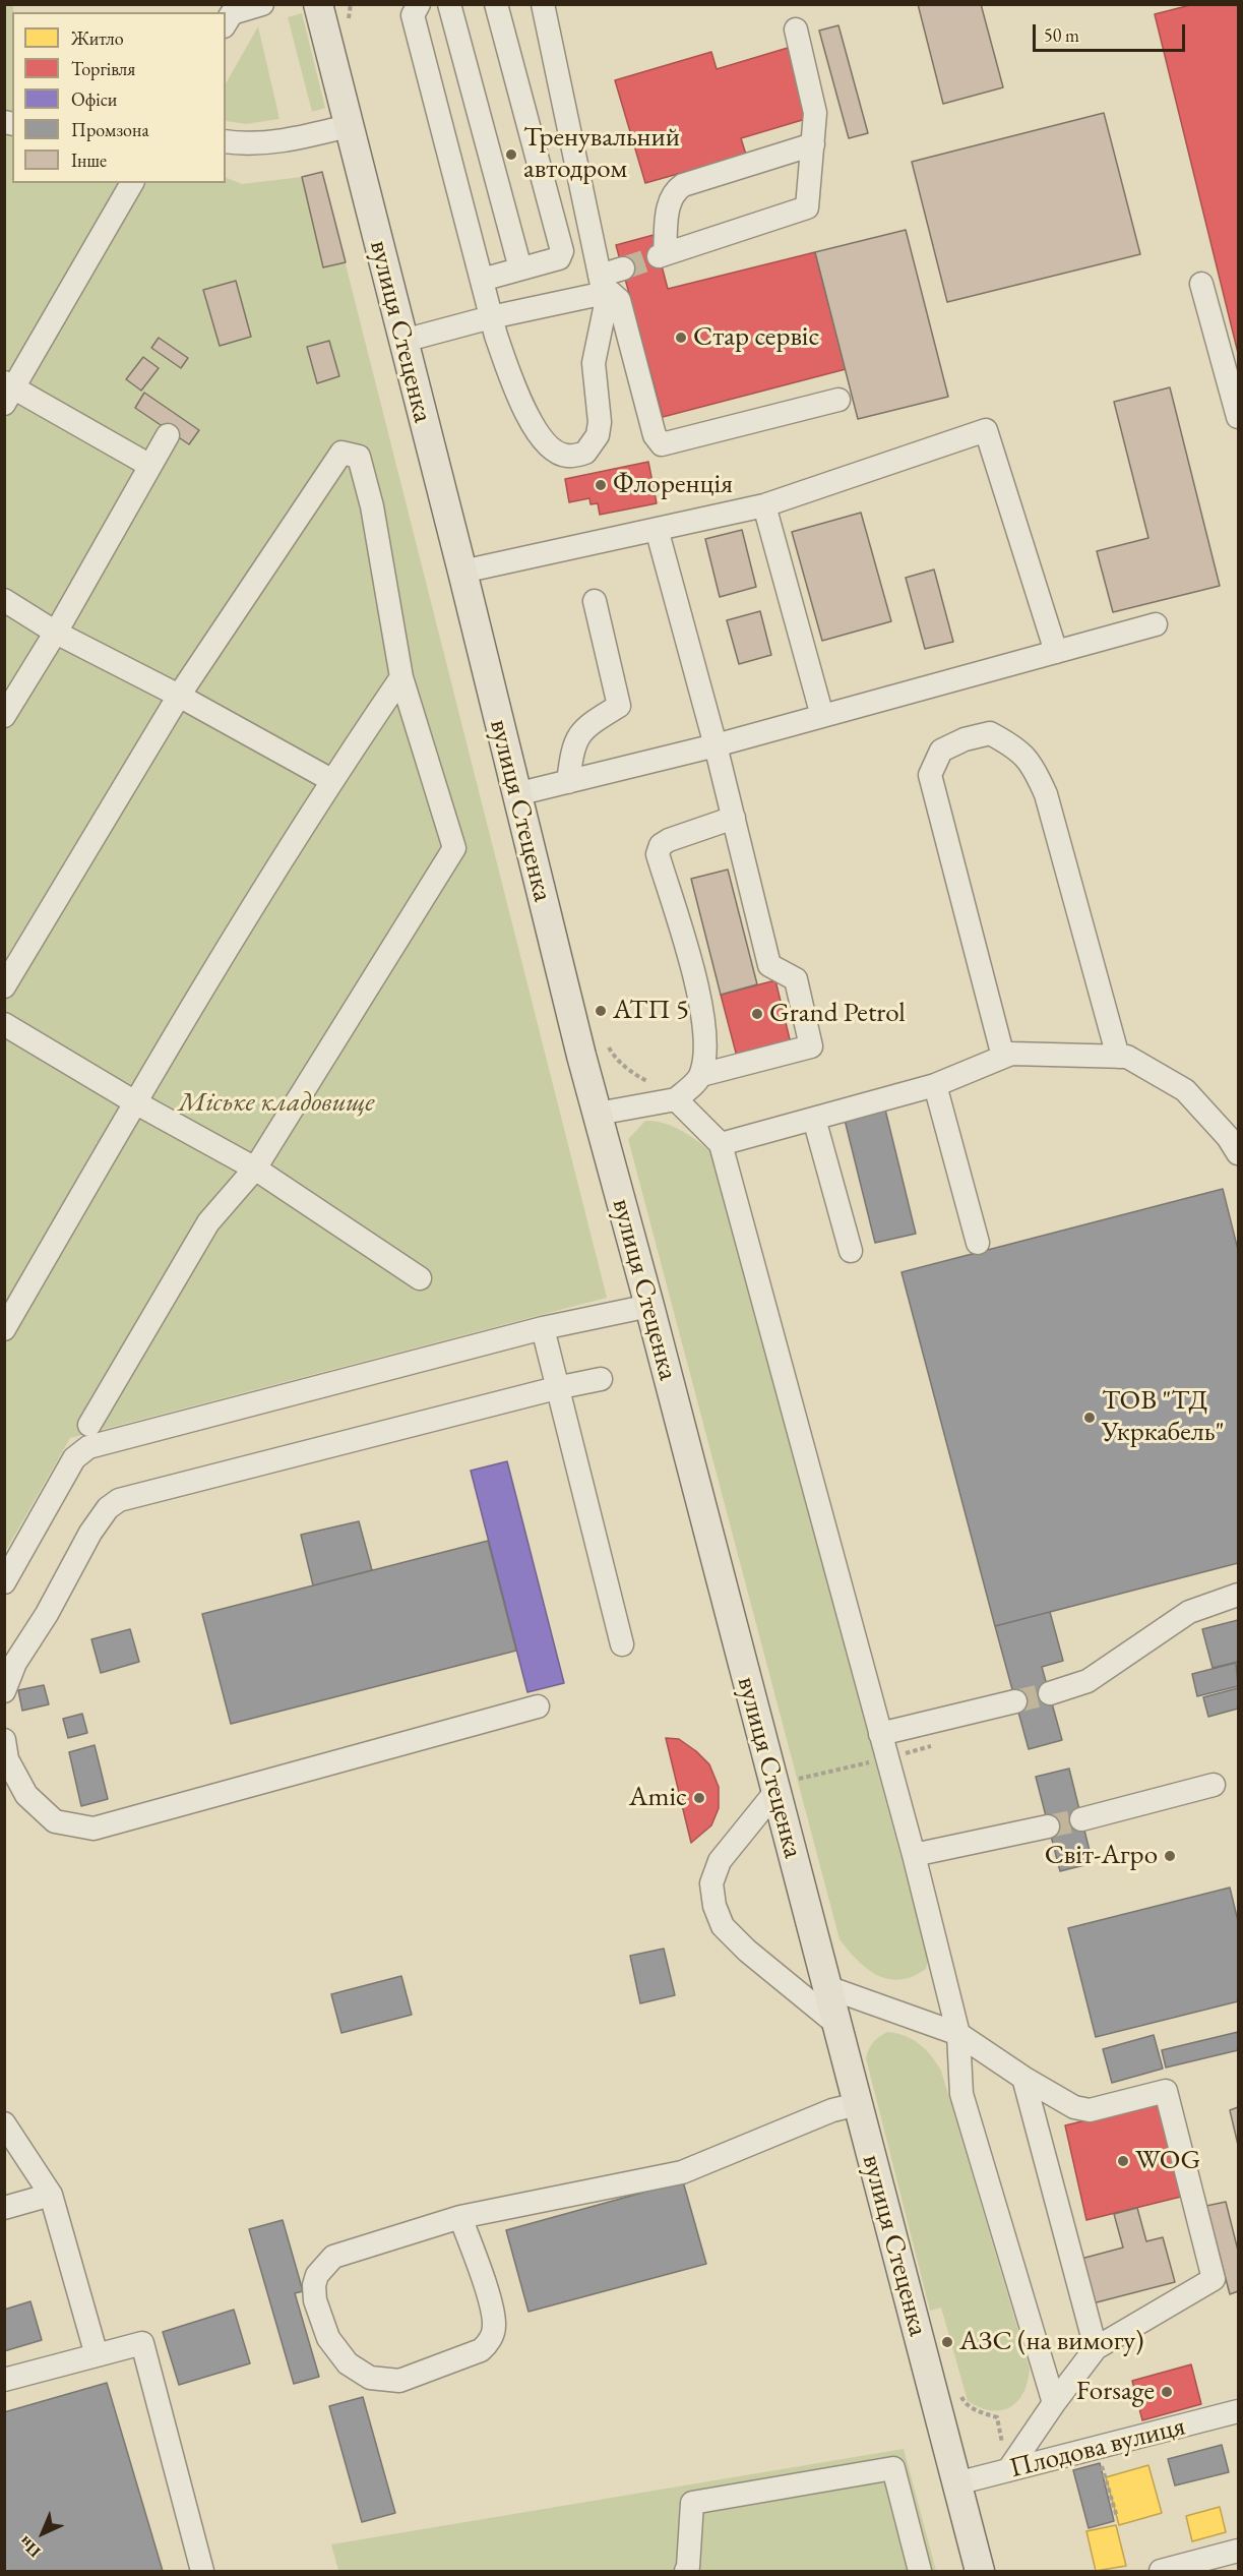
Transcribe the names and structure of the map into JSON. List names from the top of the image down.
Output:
{
  "streets": {
    "main road": ["вулиця Стеценка"],
    "street": ["Плодова вулиця"]
  },
  "crossings": [
    ["вулиця Стеценка", "Плодова вулиця"]
  ],
  "parks": ["Міське кладовище"],
  "places": [
    "Тренувальний автодром",
    "Стар сервіс",
    "Флоренція",
    "АТП 5",
    "Grand Petrol",
    "ТОВ \"ТД Укркабель\"",
    "Amic",
    "Світ-Агро",
    "WOG",
    "АЗС (на вимогу)",
    "Forsage"
  ],
  "legend": [
    "Житло",
    "Торгівля",
    "Офіси",
    "Промзона",
    "Інше"
  ],
  "scale_bar": "50 m",
  "north": "bottom left"
}
